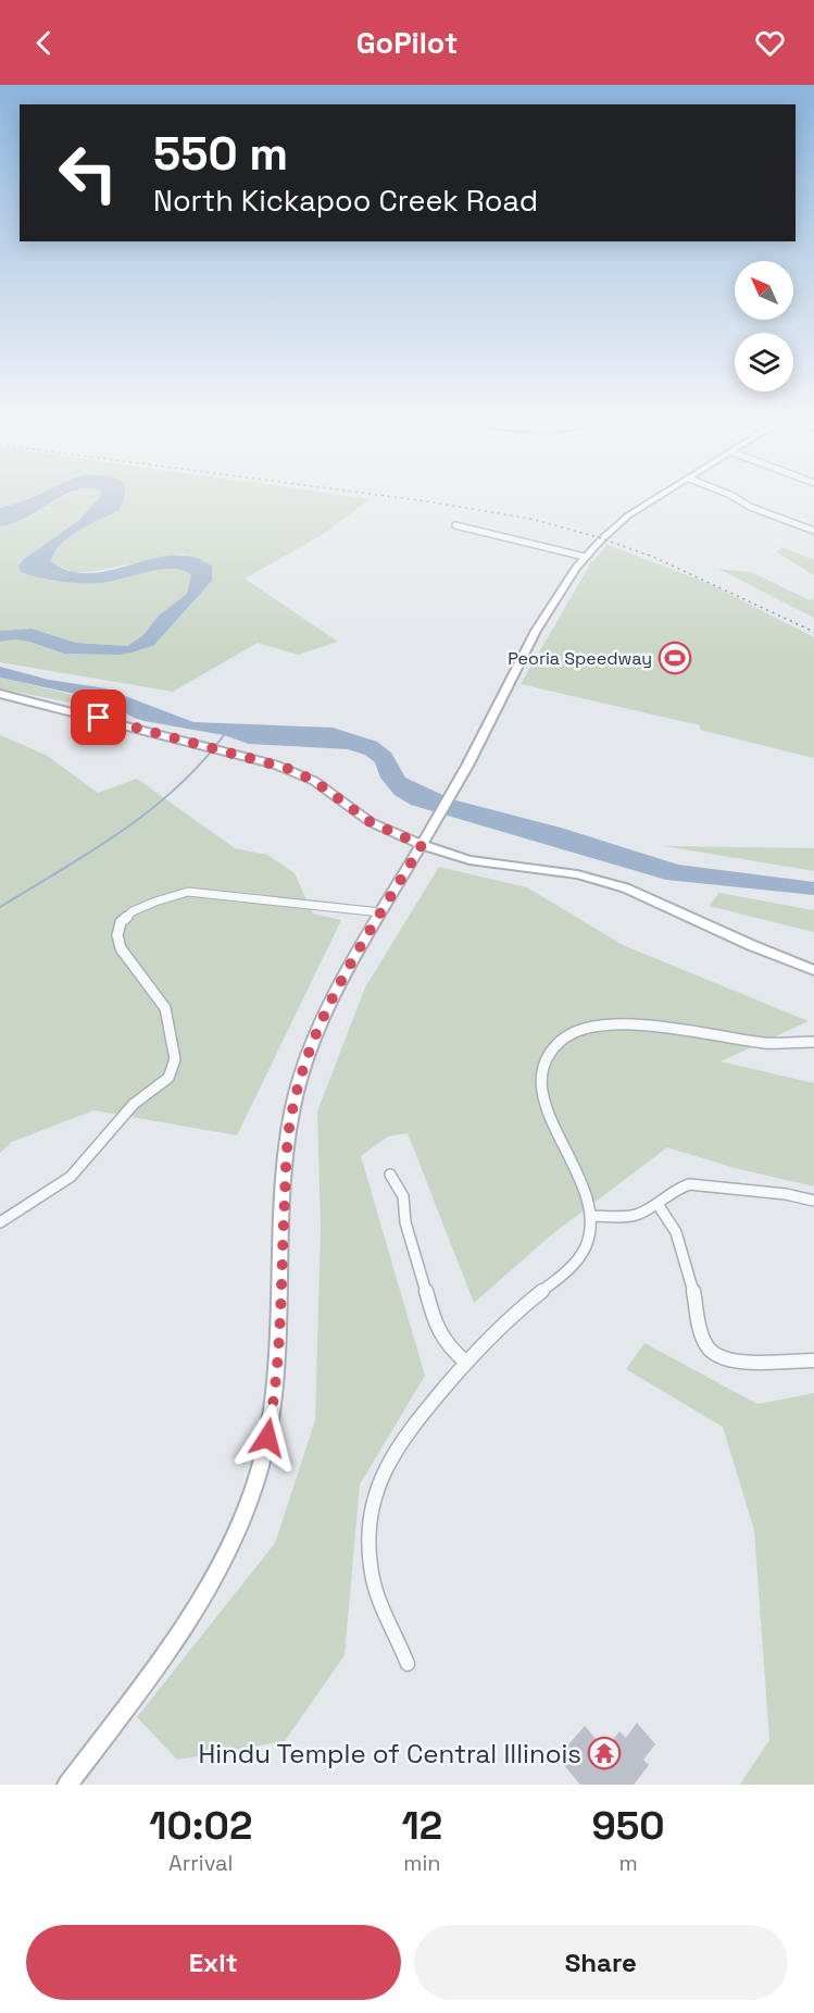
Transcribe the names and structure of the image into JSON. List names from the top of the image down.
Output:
{
  "places": {
    "sports": ["Peoria Speedway"],
    "temple": ["Hindu Temple of Central Illinois"]
  },
  "north": "top left",
  "page": {
    "header": "GoPilot",
    "turn": ["550 m", "North Kickapoo Creek Road"],
    "eta": [
      "10:02",
      "Arrival",
      "12",
      "min",
      "950",
      "m"
    ],
    "buttons": ["Exit", "Share"]
  }
}
